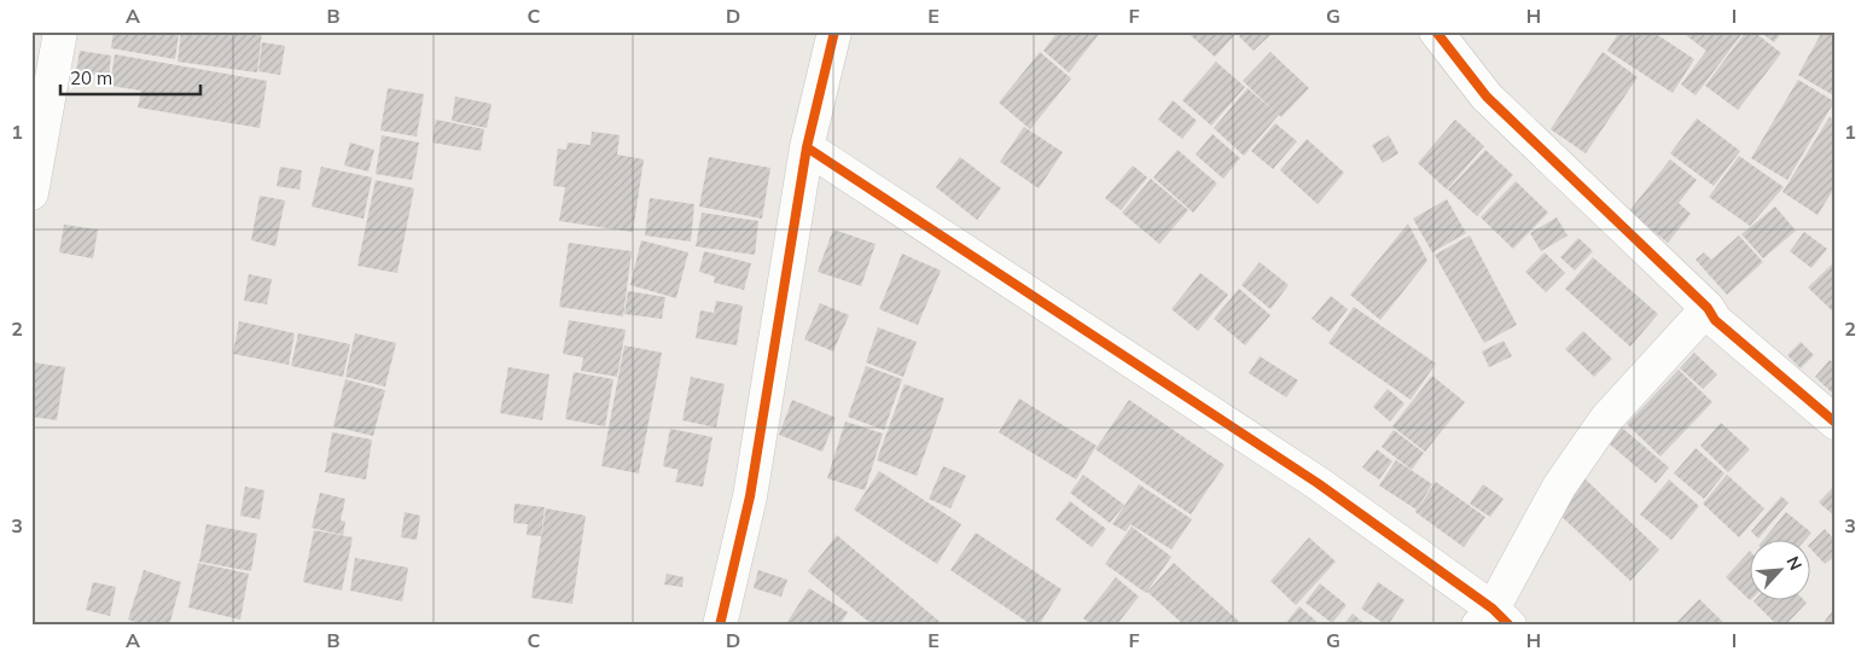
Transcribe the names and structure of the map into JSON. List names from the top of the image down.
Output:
{
  "scale_bar": "20 m",
  "north": "top right",
  "grid": {
    "columns": [
      "A",
      "B",
      "C",
      "D",
      "E",
      "F",
      "G",
      "H",
      "I"
    ],
    "rows": ["1", "2", "3"]
  }
}
